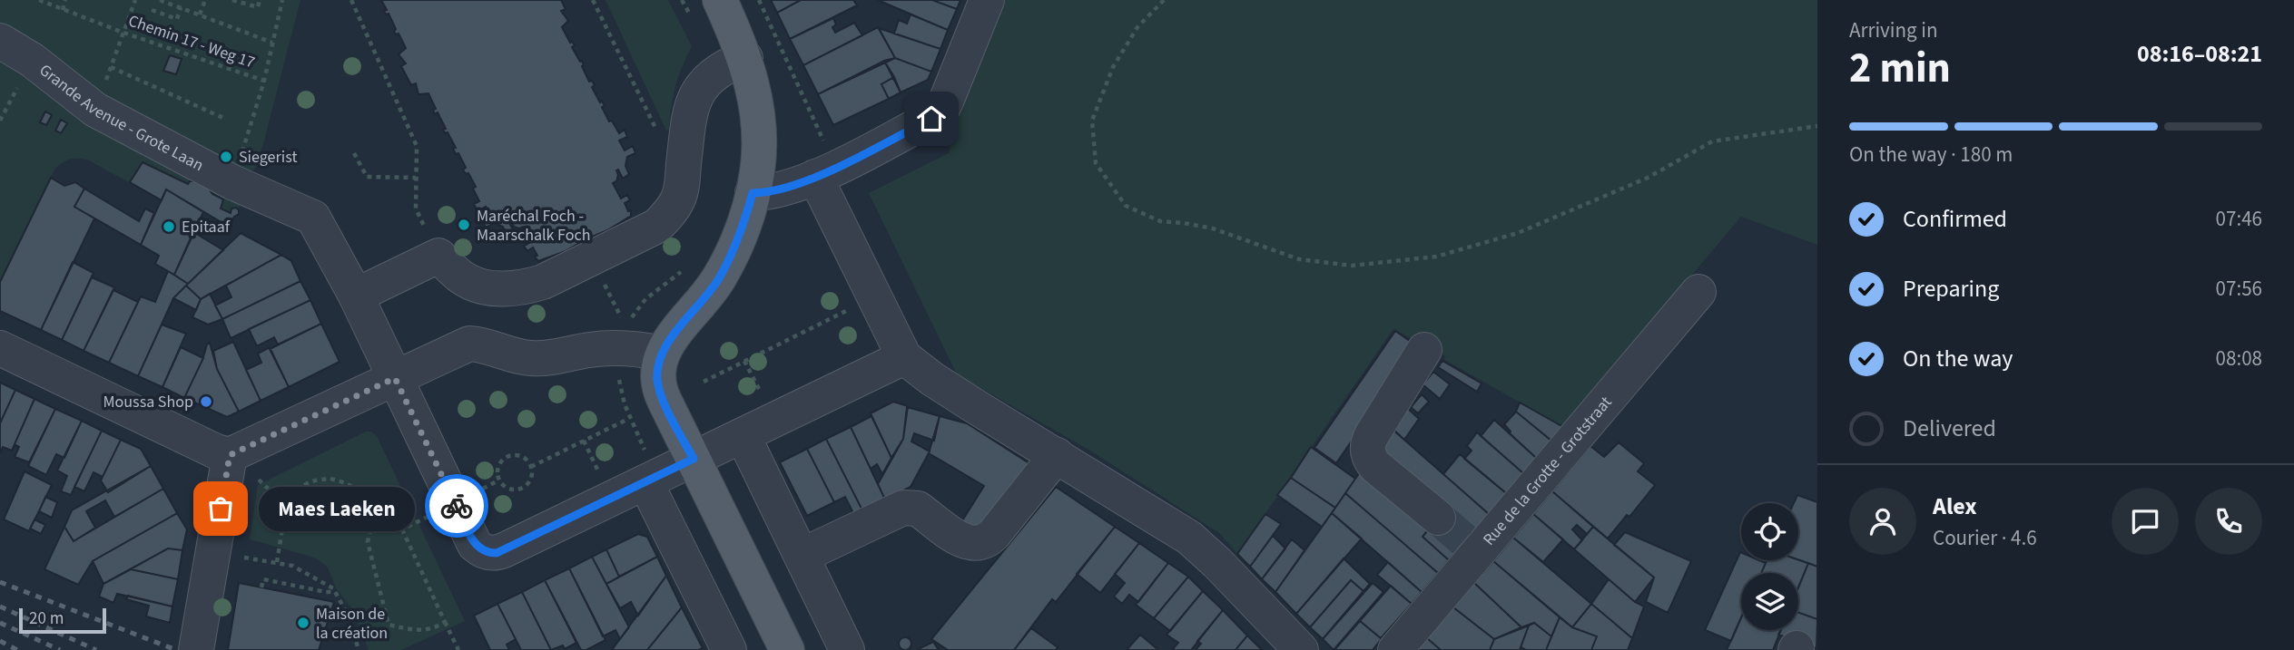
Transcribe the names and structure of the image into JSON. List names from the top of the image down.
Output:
{
  "streets": {
    "street": ["Grande Avenue - Grote Laan", "Rue de la Grotte - Grotstraat"],
    "path": ["Chemin 17 - Weg 17"]
  },
  "places": [
    "Siegerist",
    "Maréchal Foch - Maarschalk Foch",
    "Epitaaf",
    "Moussa Shop",
    "Maes Laeken",
    "Maison de la création"
  ],
  "scale_bar": "20 m",
  "page": {
    "heading": ["2 min", "Arriving in", "08:16–08:21"],
    "panel": ["Alex", "Courier · 4.6"],
    "bar": "On the way · 180 m",
    "list": [
      ["Confirmed", "07:46"],
      ["Preparing", "07:56"],
      ["On the way", "08:08"],
      "Delivered"
    ],
    "bubble": "Maes Laeken",
    "scale": "20 m"
  }
}
